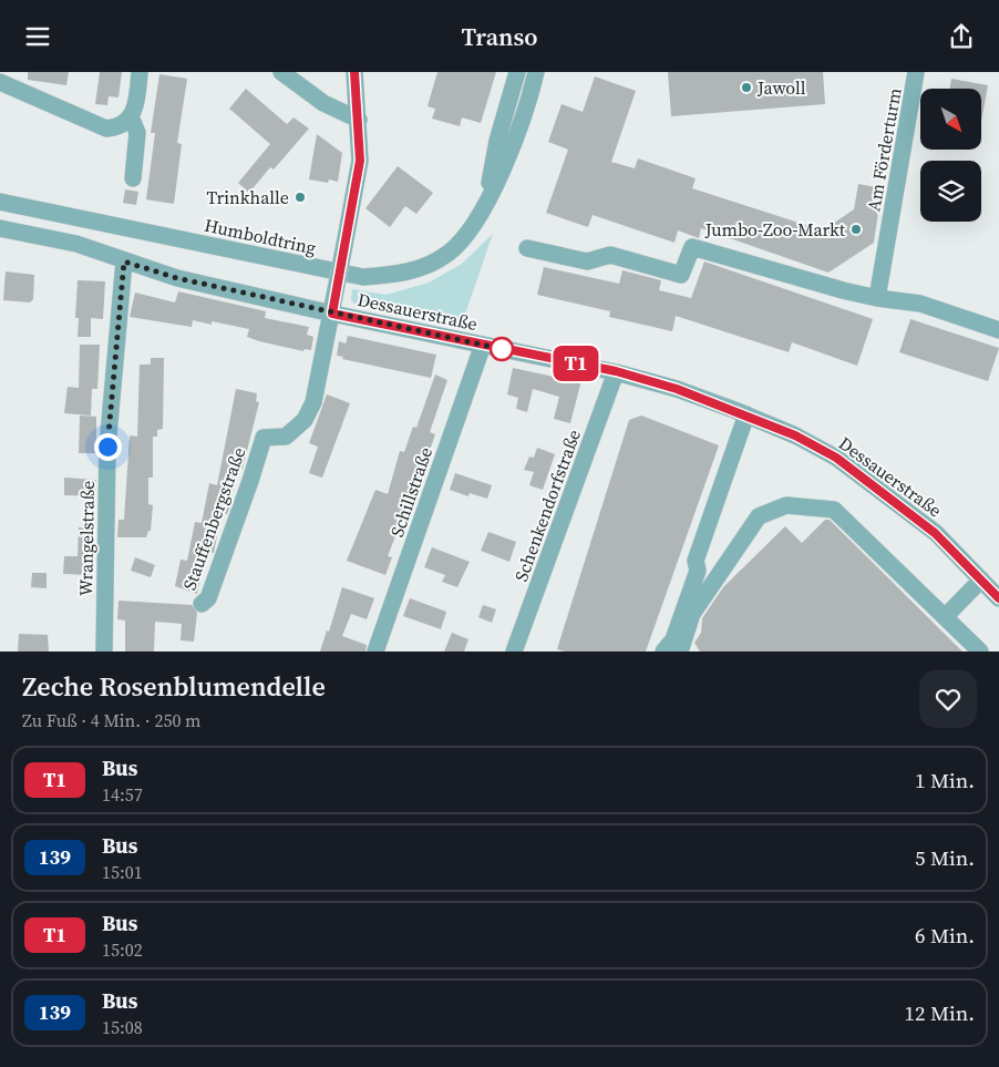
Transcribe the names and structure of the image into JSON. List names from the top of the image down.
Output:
{
  "streets": {
    "street": [
      "Am Förderturm",
      "Humboldtring",
      "Dessauerstraße",
      "Schillstraße",
      "Schenkendorfstraße",
      "Stauffenbergstraße",
      "Wrangelstraße"
    ]
  },
  "crossings": [
    ["Dessauerstraße", "Schillstraße"],
    ["Dessauerstraße", "Schenkendorfstraße"],
    ["Dessauerstraße", "Stauffenbergstraße"],
    ["Dessauerstraße", "Wrangelstraße"]
  ],
  "places": ["Jawoll", "Trinkhalle", "Jumbo-Zoo-Markt"],
  "lines": ["bus line T1"],
  "north": "bottom right",
  "page": {
    "header": "Transo",
    "on_map": "T1",
    "heading": ["Zeche Rosenblumendelle", "Zu Fuß · 4 Min. · 250 m"],
    "list": [
      {
        "mark": "T1",
        "name": "Bus",
        "note": "14:57",
        "value": "1 Min."
      },
      {
        "mark": "139",
        "name": "Bus",
        "note": "15:01",
        "value": "5 Min."
      },
      {
        "mark": "T1",
        "name": "Bus",
        "note": "15:02",
        "value": "6 Min."
      },
      {
        "mark": "139",
        "name": "Bus",
        "note": "15:08",
        "value": "12 Min."
      }
    ]
  }
}
